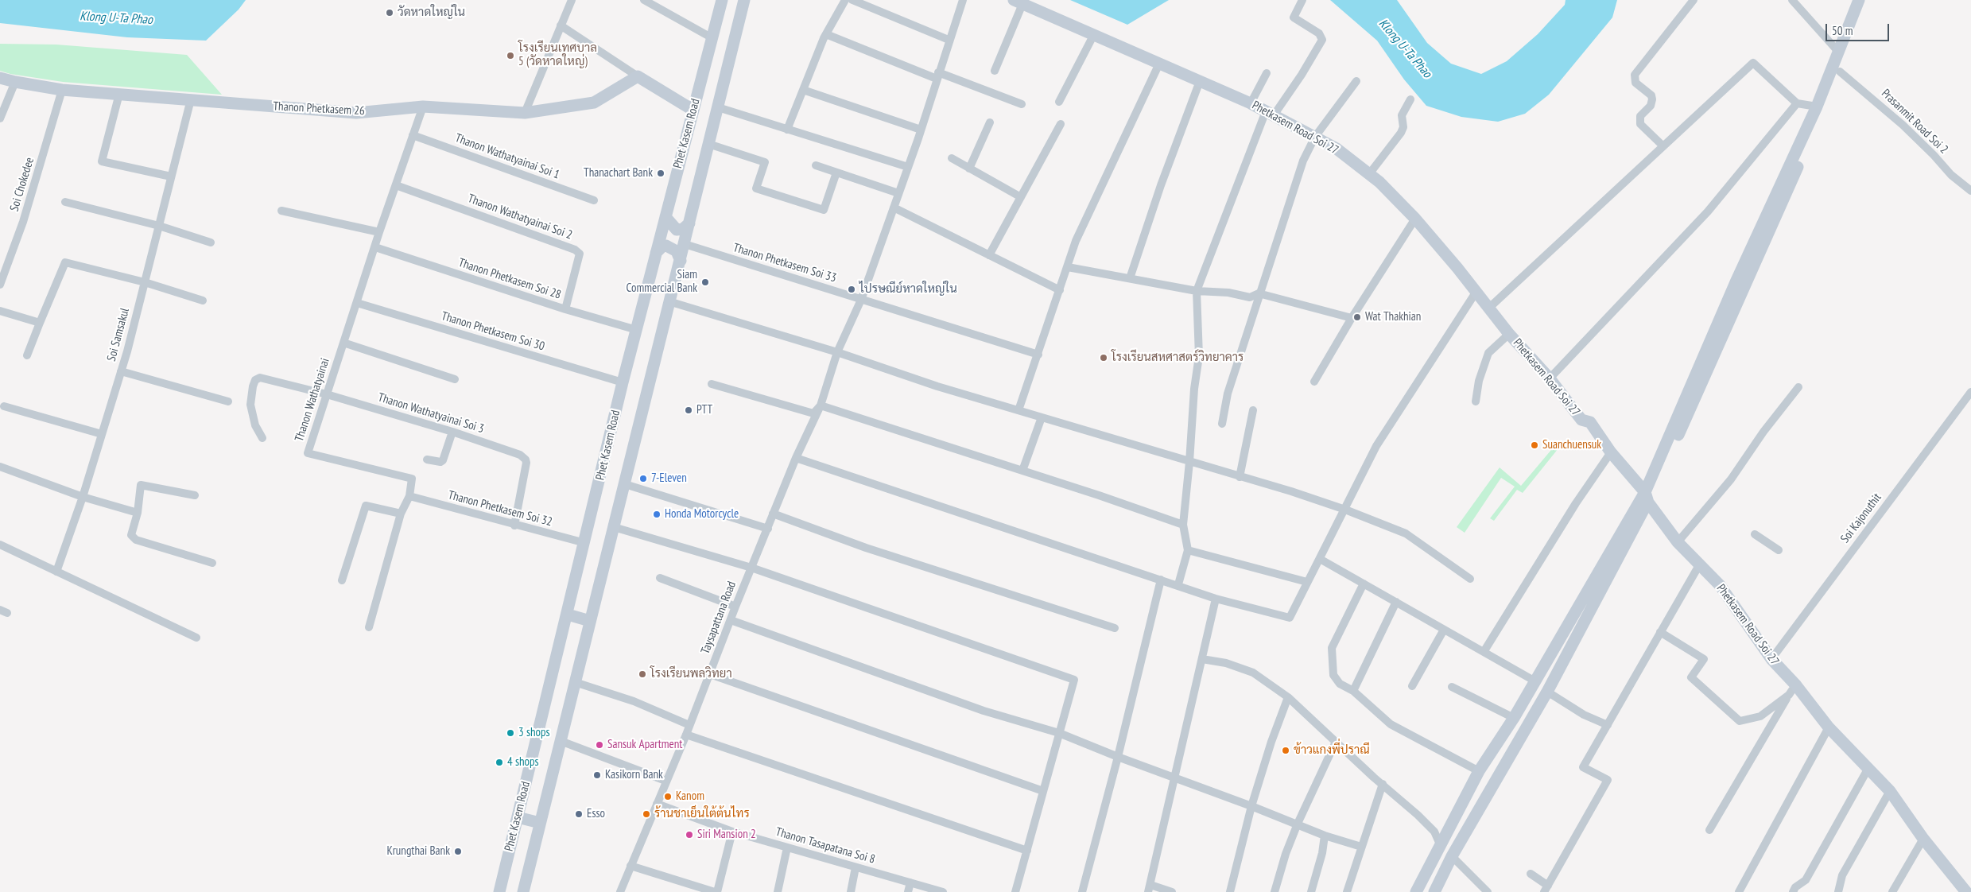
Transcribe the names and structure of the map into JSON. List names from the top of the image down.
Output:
{
  "streets": {
    "main road": ["Thanon Phetkasem 26", "Phetkasem Road Soi 27", "Phet Kasem Road"],
    "street": [
      "Prasanmit Road Soi 2",
      "Thanon Wathatyainai Soi 1",
      "Soi Chokedee",
      "Thanon Wathatyainai Soi 2",
      "Thanon Phetkasem Soi 33",
      "Thanon Phetkasem Soi 28",
      "Thanon Phetkasem Soi 30",
      "Soi Samsakul",
      "Thanon Wathatyainai",
      "Thanon Wathatyainai Soi 3",
      "Thanon Phetkasem Soi 32",
      "Soi Kajonuthit",
      "Taysapattana Road",
      "Thanon Tasapatana Soi 8"
    ]
  },
  "crossings": [
    ["Thanon Phetkasem 26", "Soi Chokedee"],
    ["Thanon Phetkasem 26", "Soi Samsakul"],
    ["Thanon Phetkasem 26", "Thanon Wathatyainai"],
    ["Phetkasem Road Soi 27", "Soi Kajonuthit"],
    ["Phet Kasem Road", "Thanon Phetkasem Soi 33"],
    ["Phet Kasem Road", "Thanon Phetkasem Soi 28"],
    ["Phet Kasem Road", "Thanon Phetkasem Soi 30"],
    ["Phet Kasem Road", "Thanon Phetkasem Soi 32"],
    ["Thanon Wathatyainai Soi 1", "Thanon Wathatyainai"],
    ["Thanon Wathatyainai Soi 2", "Thanon Phetkasem Soi 28"],
    ["Thanon Wathatyainai Soi 2", "Thanon Wathatyainai"],
    ["Thanon Phetkasem Soi 33", "Taysapattana Road"],
    ["Thanon Phetkasem Soi 28", "Thanon Wathatyainai"],
    ["Thanon Phetkasem Soi 30", "Thanon Wathatyainai"],
    ["Thanon Wathatyainai", "Thanon Wathatyainai Soi 3"],
    ["Thanon Wathatyainai", "Thanon Phetkasem Soi 32"],
    ["Thanon Wathatyainai Soi 3", "Thanon Phetkasem Soi 32"],
    ["Taysapattana Road", "Thanon Tasapatana Soi 8"]
  ],
  "water": ["Klong U-Ta Phao"],
  "places": [
    "วัดหาดใหญ่ใน",
    "โรงเรียนเทศบาล 5 (วัดหาดใหญ่)",
    "Thanachart Bank",
    "Siam Commercial Bank",
    "ไปรษณีย์หาดใหญ่ใน",
    "Wat Thakhian",
    "โรงเรียนสหศาสตร์วิทยาคาร",
    "PTT",
    "Suanchuensuk",
    "7-Eleven",
    "Honda Motorcycle",
    "โรงเรียนพลวิทยา",
    "3 shops",
    "Sansuk Apartment",
    "ข้าวแกงพี่ปราณี",
    "4 shops",
    "Kasikorn Bank",
    "Kanom",
    "Esso",
    "ร้านชาเย็นใต้ต้นไทร",
    "Siri Mansion 2",
    "Krungthai Bank"
  ],
  "scale_bar": "50 m"
}
